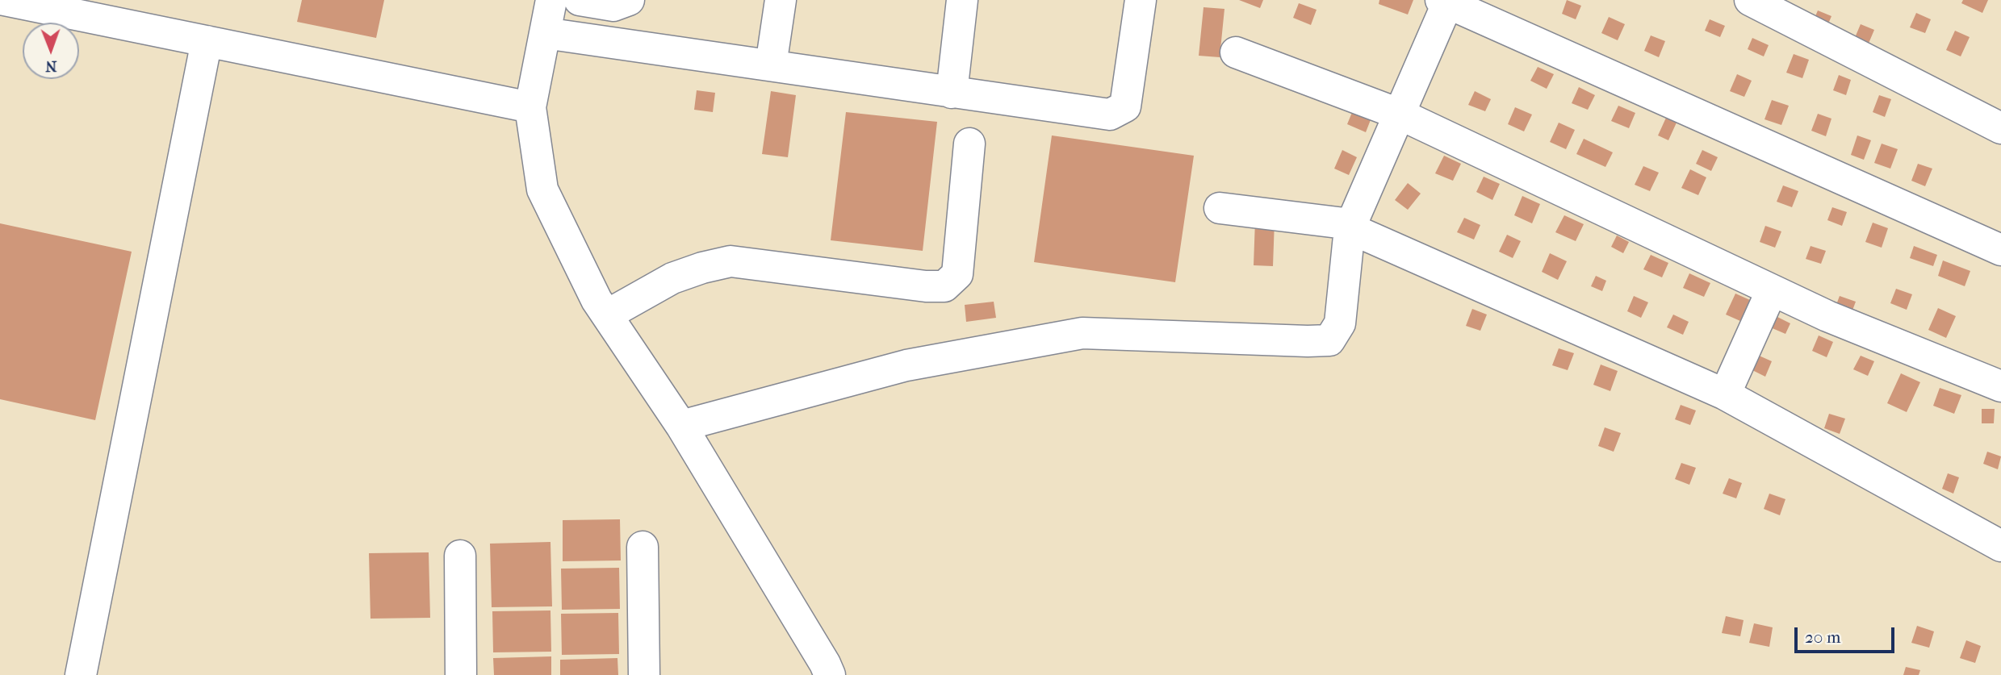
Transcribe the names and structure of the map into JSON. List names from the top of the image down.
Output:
{
  "scale_bar": "20 m",
  "north": "bottom"
}
